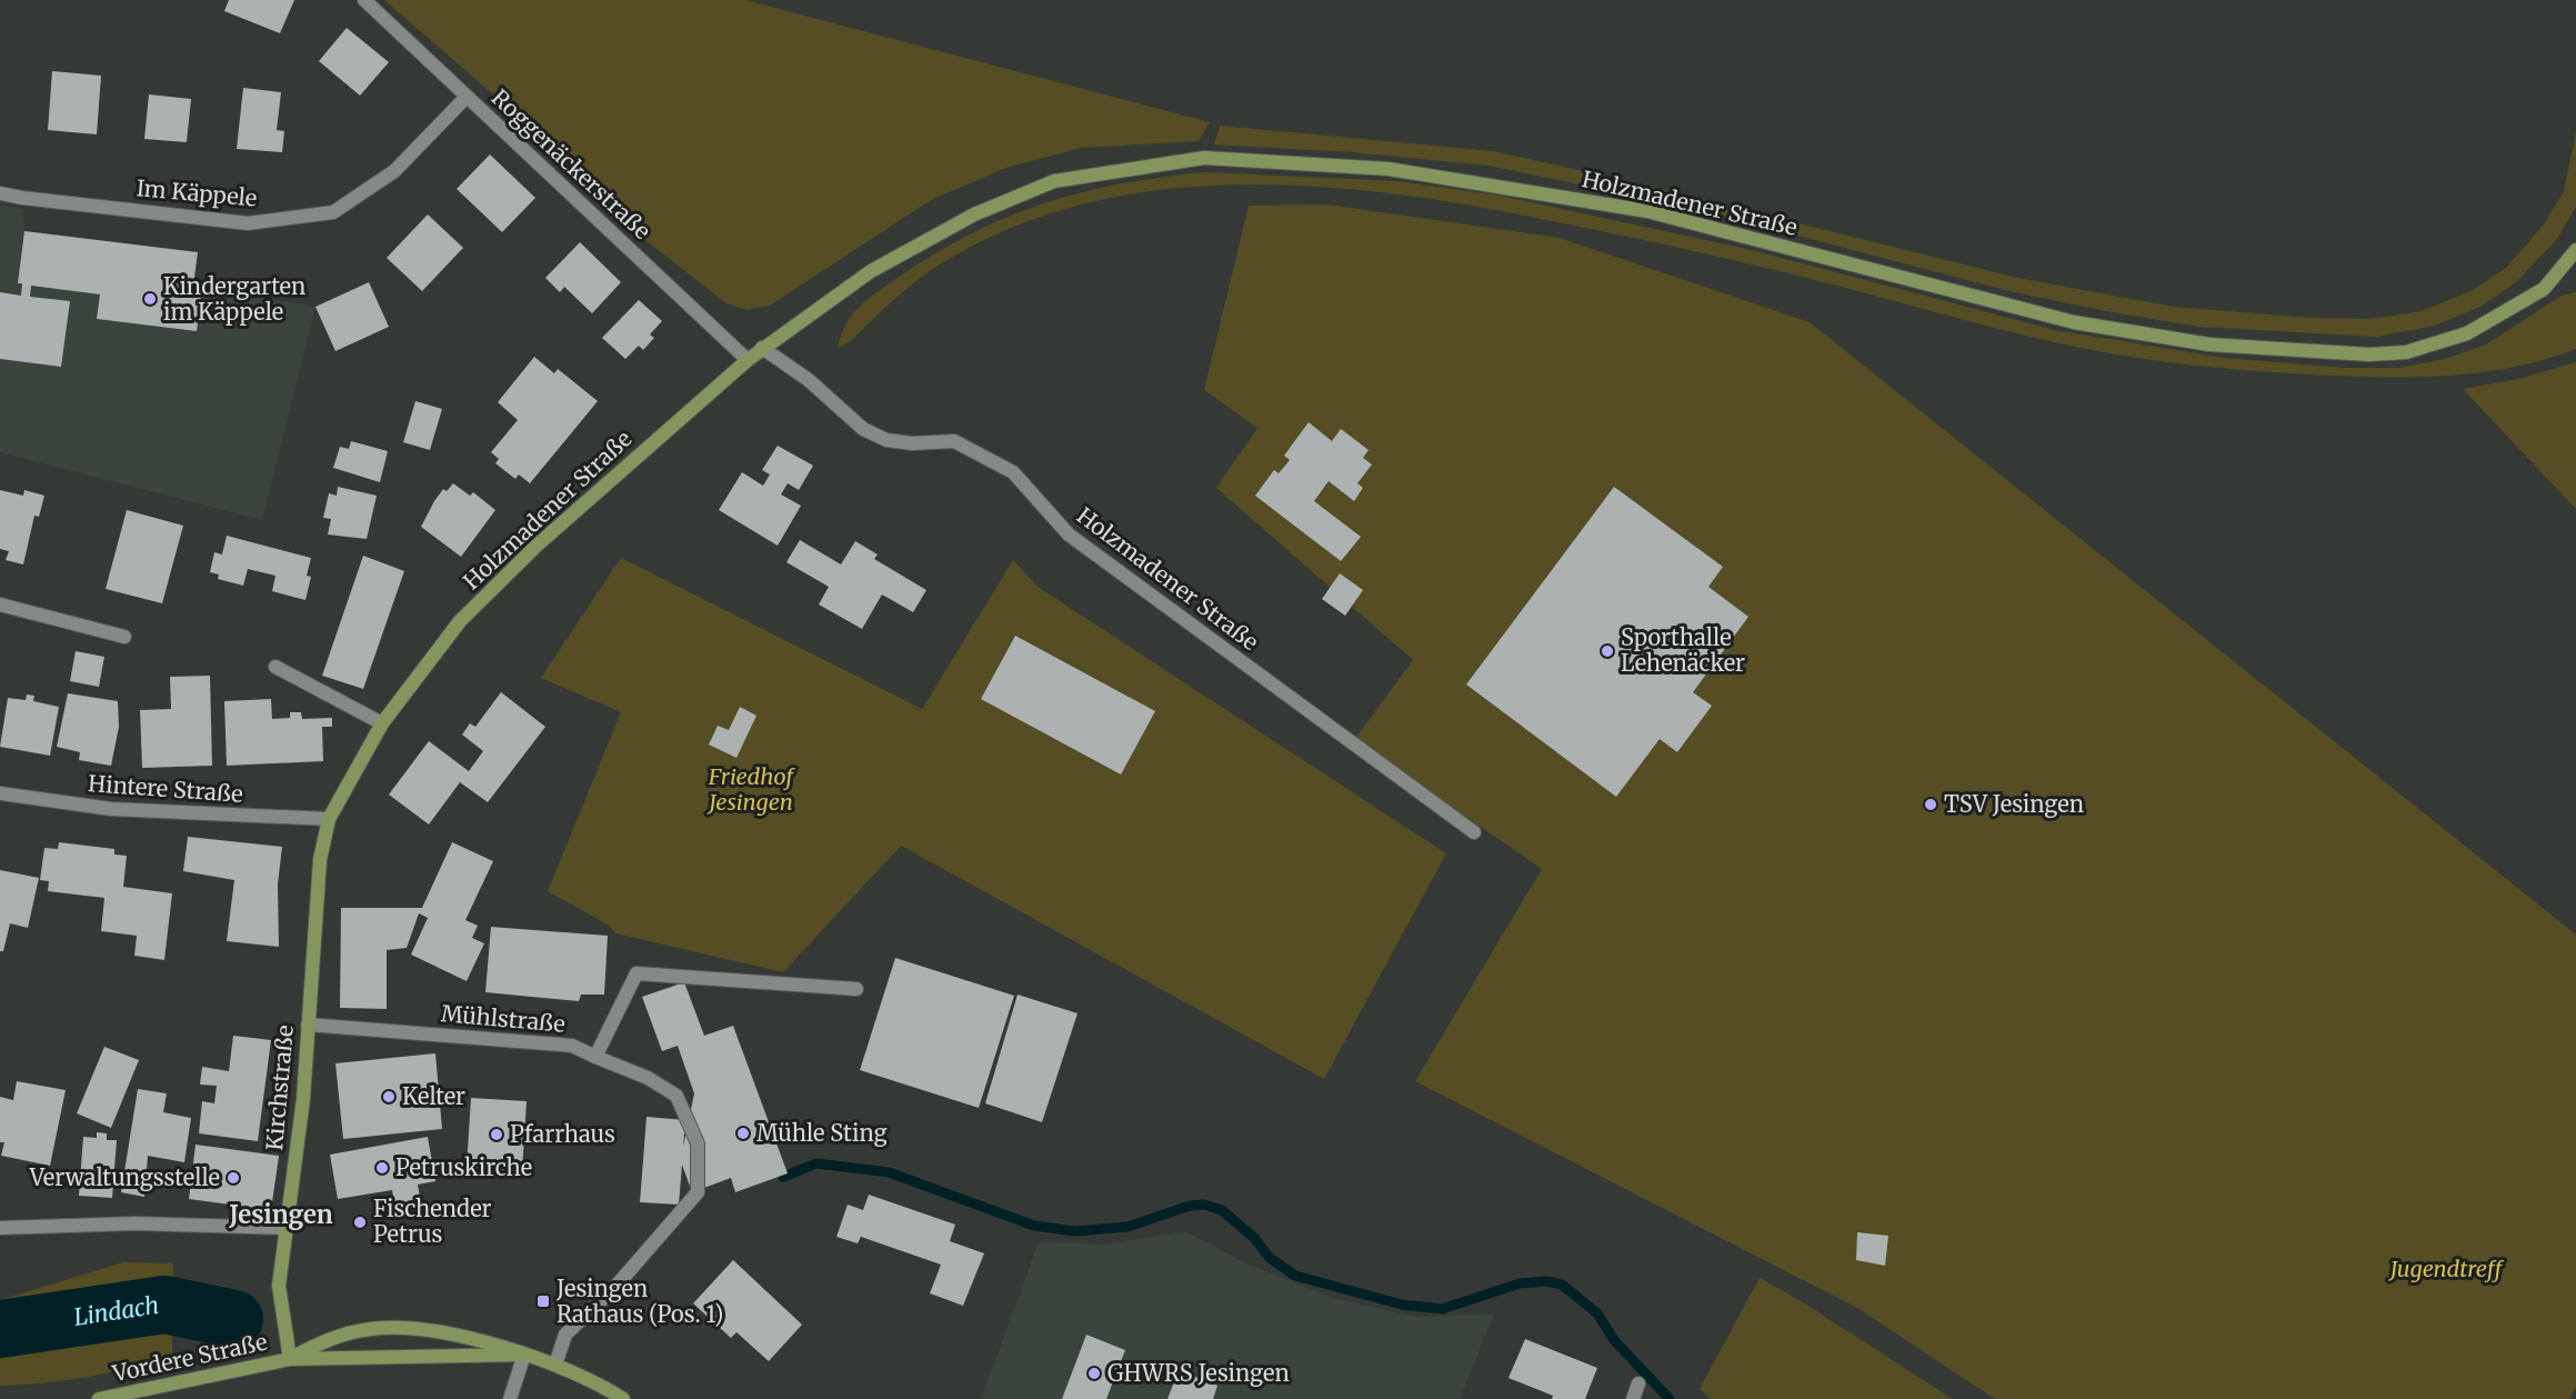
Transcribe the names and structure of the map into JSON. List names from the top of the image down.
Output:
{
  "streets": {
    "street": [
      "Roggenäckerstraße",
      "Im Käppele",
      "Holzmadener Straße",
      "Hintere Straße",
      "Mühlstraße",
      "Kirchstraße",
      "Vordere Straße"
    ]
  },
  "crossings": [
    ["Roggenäckerstraße", "Im Käppele"],
    ["Roggenäckerstraße", "Holzmadener Straße"],
    ["Holzmadener Straße", "Hintere Straße"],
    ["Holzmadener Straße", "Kirchstraße"],
    ["Hintere Straße", "Kirchstraße"],
    ["Mühlstraße", "Kirchstraße"],
    ["Kirchstraße", "Vordere Straße"]
  ],
  "districts": ["Jesingen"],
  "water": ["Lindach"],
  "parks": ["Friedhof Jesingen", "Jugendtreff"],
  "places": {
    "other": [
      "Kindergarten im Käppele",
      "Sporthalle Lehenäcker",
      "TSV Jesingen",
      "Kelter",
      "Mühle Sting",
      "Pfarrhaus",
      "Petruskirche",
      "Verwaltungsstelle",
      "Fischender Petrus",
      "GHWRS Jesingen"
    ],
    "transit": ["Jesingen Rathaus (Pos. 1)"]
  }
}
